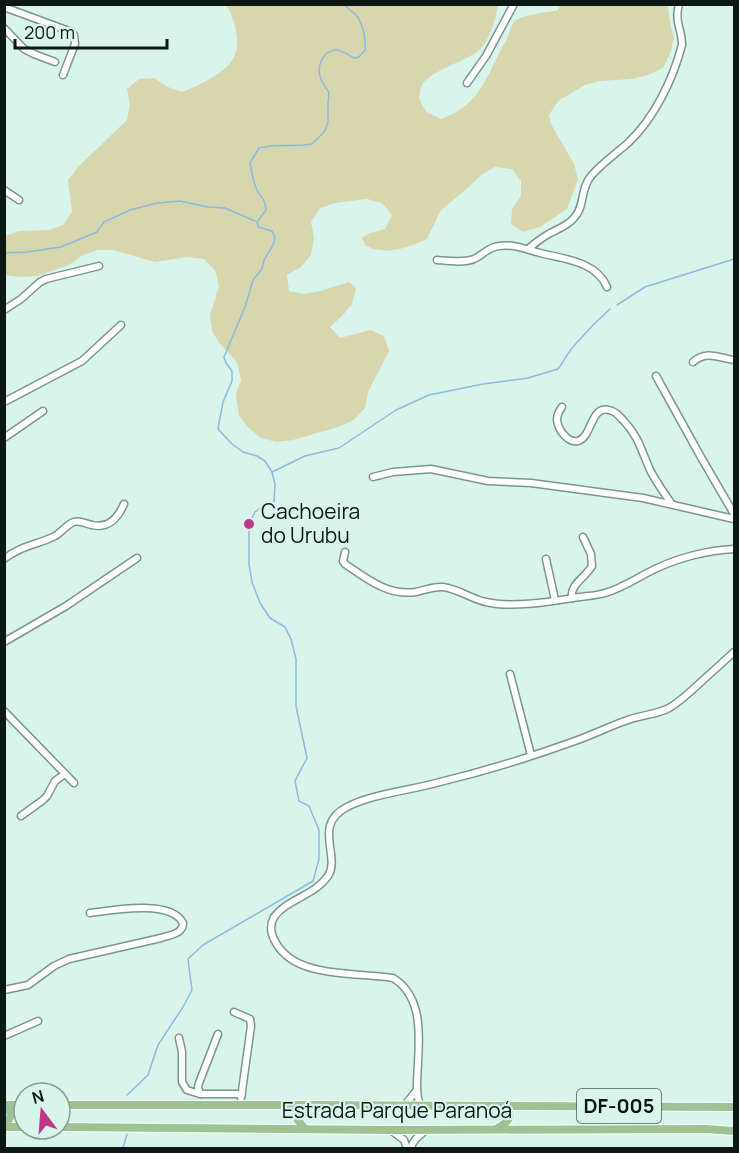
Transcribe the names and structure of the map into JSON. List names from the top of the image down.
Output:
{
  "streets": {
    "main road": ["DF-005", "Estrada Parque Paranoá"]
  },
  "places": ["Cachoeira do Urubu"],
  "scale_bar": "200 m",
  "north": "top"
}
